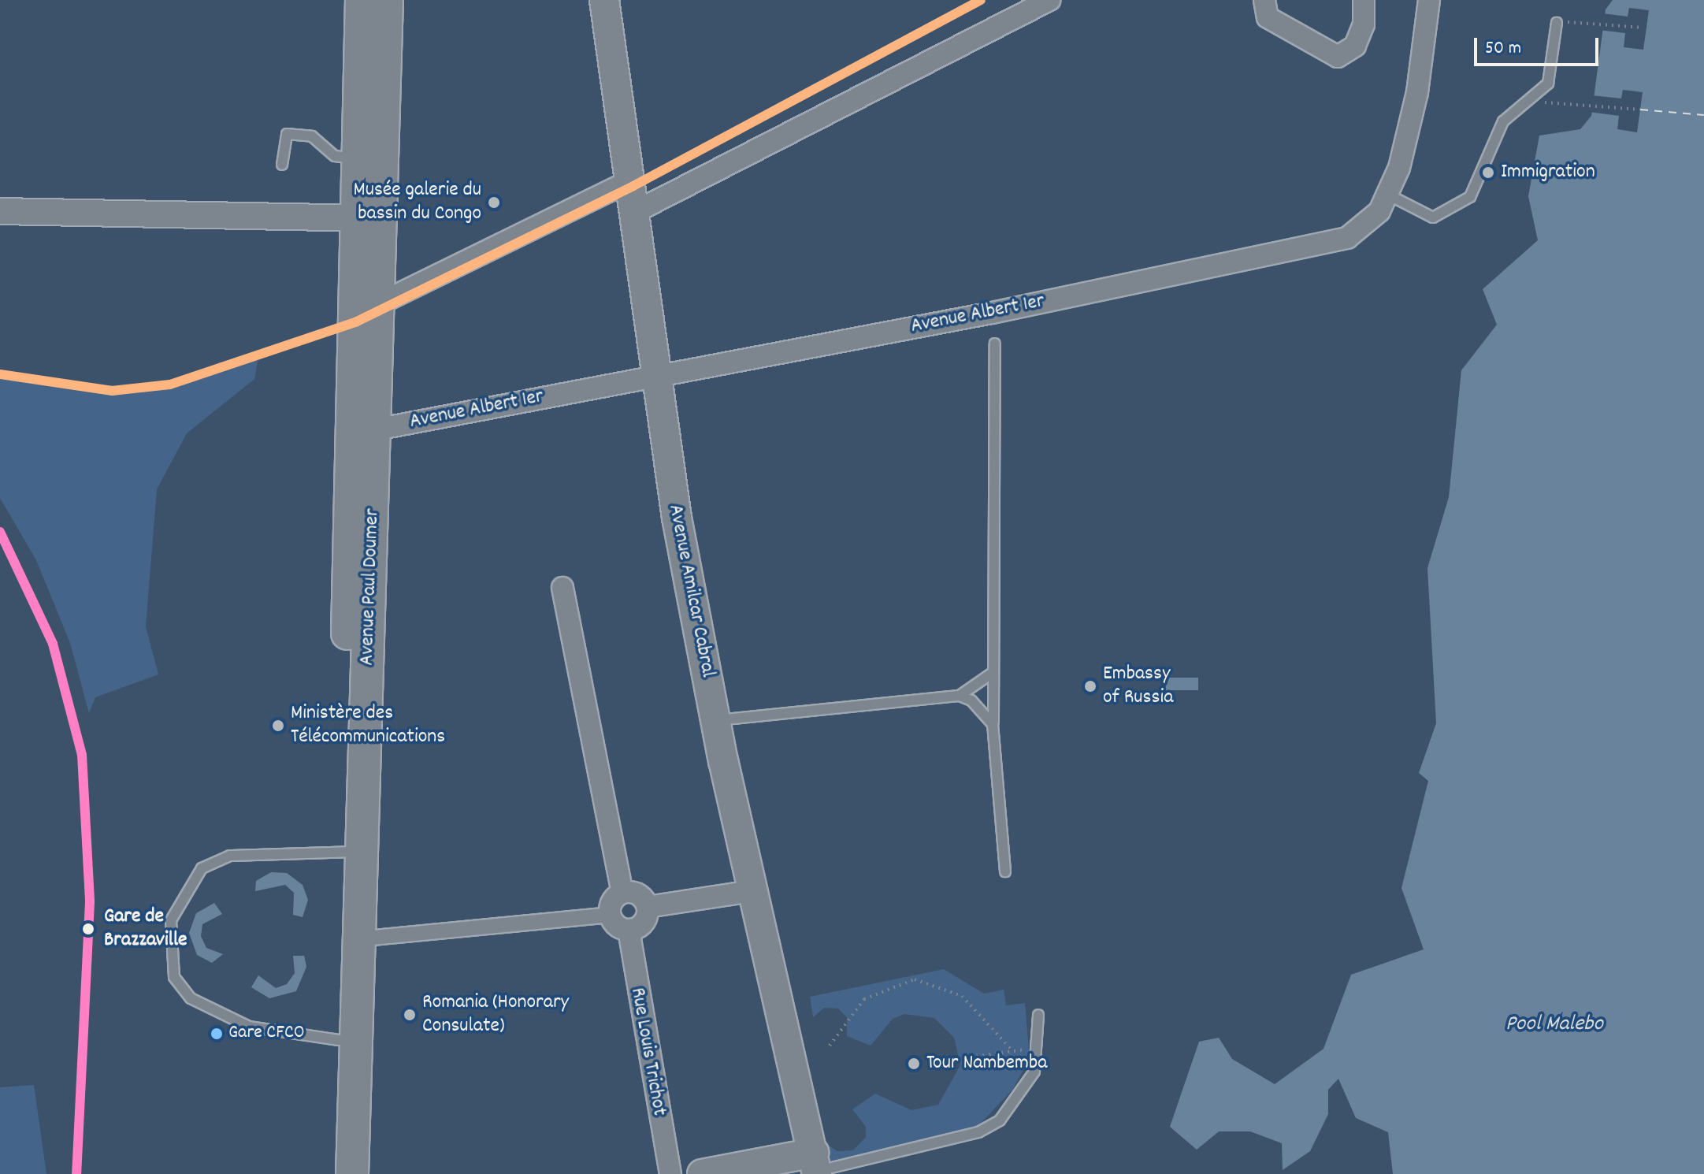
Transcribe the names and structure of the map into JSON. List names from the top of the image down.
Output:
{
  "streets": {
    "main road": ["Avenue Paul Doumer", "Avenue Amilcar Cabral"],
    "street": ["Avenue Albert 1er", "Rue Louis Trichot"]
  },
  "crossings": [
    ["Avenue Albert 1er", "Avenue Paul Doumer"],
    ["Avenue Albert 1er", "Avenue Amilcar Cabral"]
  ],
  "water": ["Pool Malebo"],
  "places": [
    "Immigration",
    "Musée galerie du bassin du Congo",
    "Embassy of Russia",
    "Ministère des Télécommunications",
    "Gare de Brazzaville",
    "Romania (Honorary Consulate)",
    "Gare CFCO",
    "Tour Nambemba"
  ],
  "scale_bar": "50 m"
}
